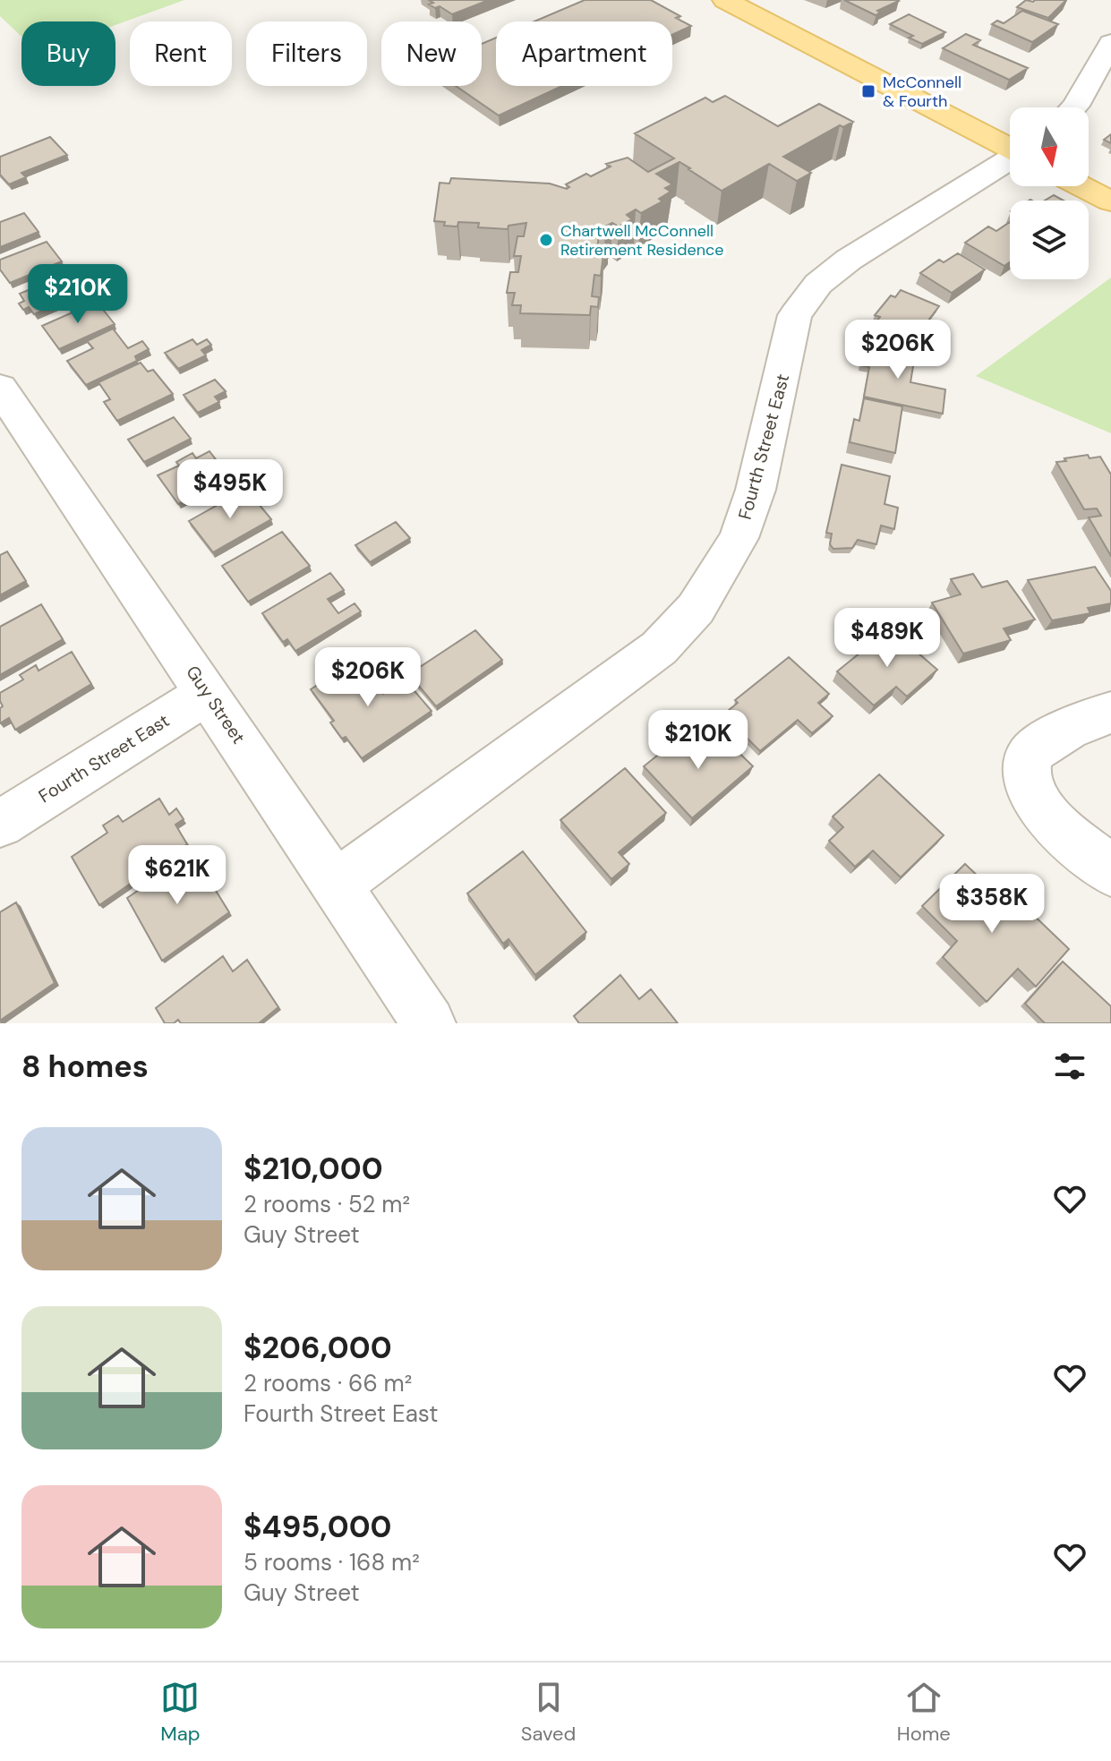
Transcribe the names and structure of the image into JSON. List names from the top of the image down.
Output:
{
  "streets": {
    "street": ["Fourth Street East", "Guy Street"]
  },
  "crossings": [
    ["Fourth Street East", "Guy Street"]
  ],
  "places": {
    "transit": ["McConnell & Fourth"],
    "other": ["Chartwell McConnell Retirement Residence"]
  },
  "north": "bottom",
  "page": {
    "chip": [
      "Buy",
      "Rent",
      "Filters",
      "New",
      "Apartment"
    ],
    "price": [
      "$210K",
      "$206K",
      "$495K",
      "$489K",
      "$206K",
      "$210K",
      "$621K",
      "$358K"
    ],
    "heading": "8 homes",
    "list": [
      {
        "name": "$210,000",
        "note": "2 rooms · 52 m² · Guy Street"
      },
      {
        "name": "$206,000",
        "note": "2 rooms · 66 m² · Fourth Street East"
      },
      {
        "name": "$495,000",
        "note": "5 rooms · 168 m² · Guy Street"
      }
    ],
    "tabs": ["Map", "Saved", "Home"]
  }
}
